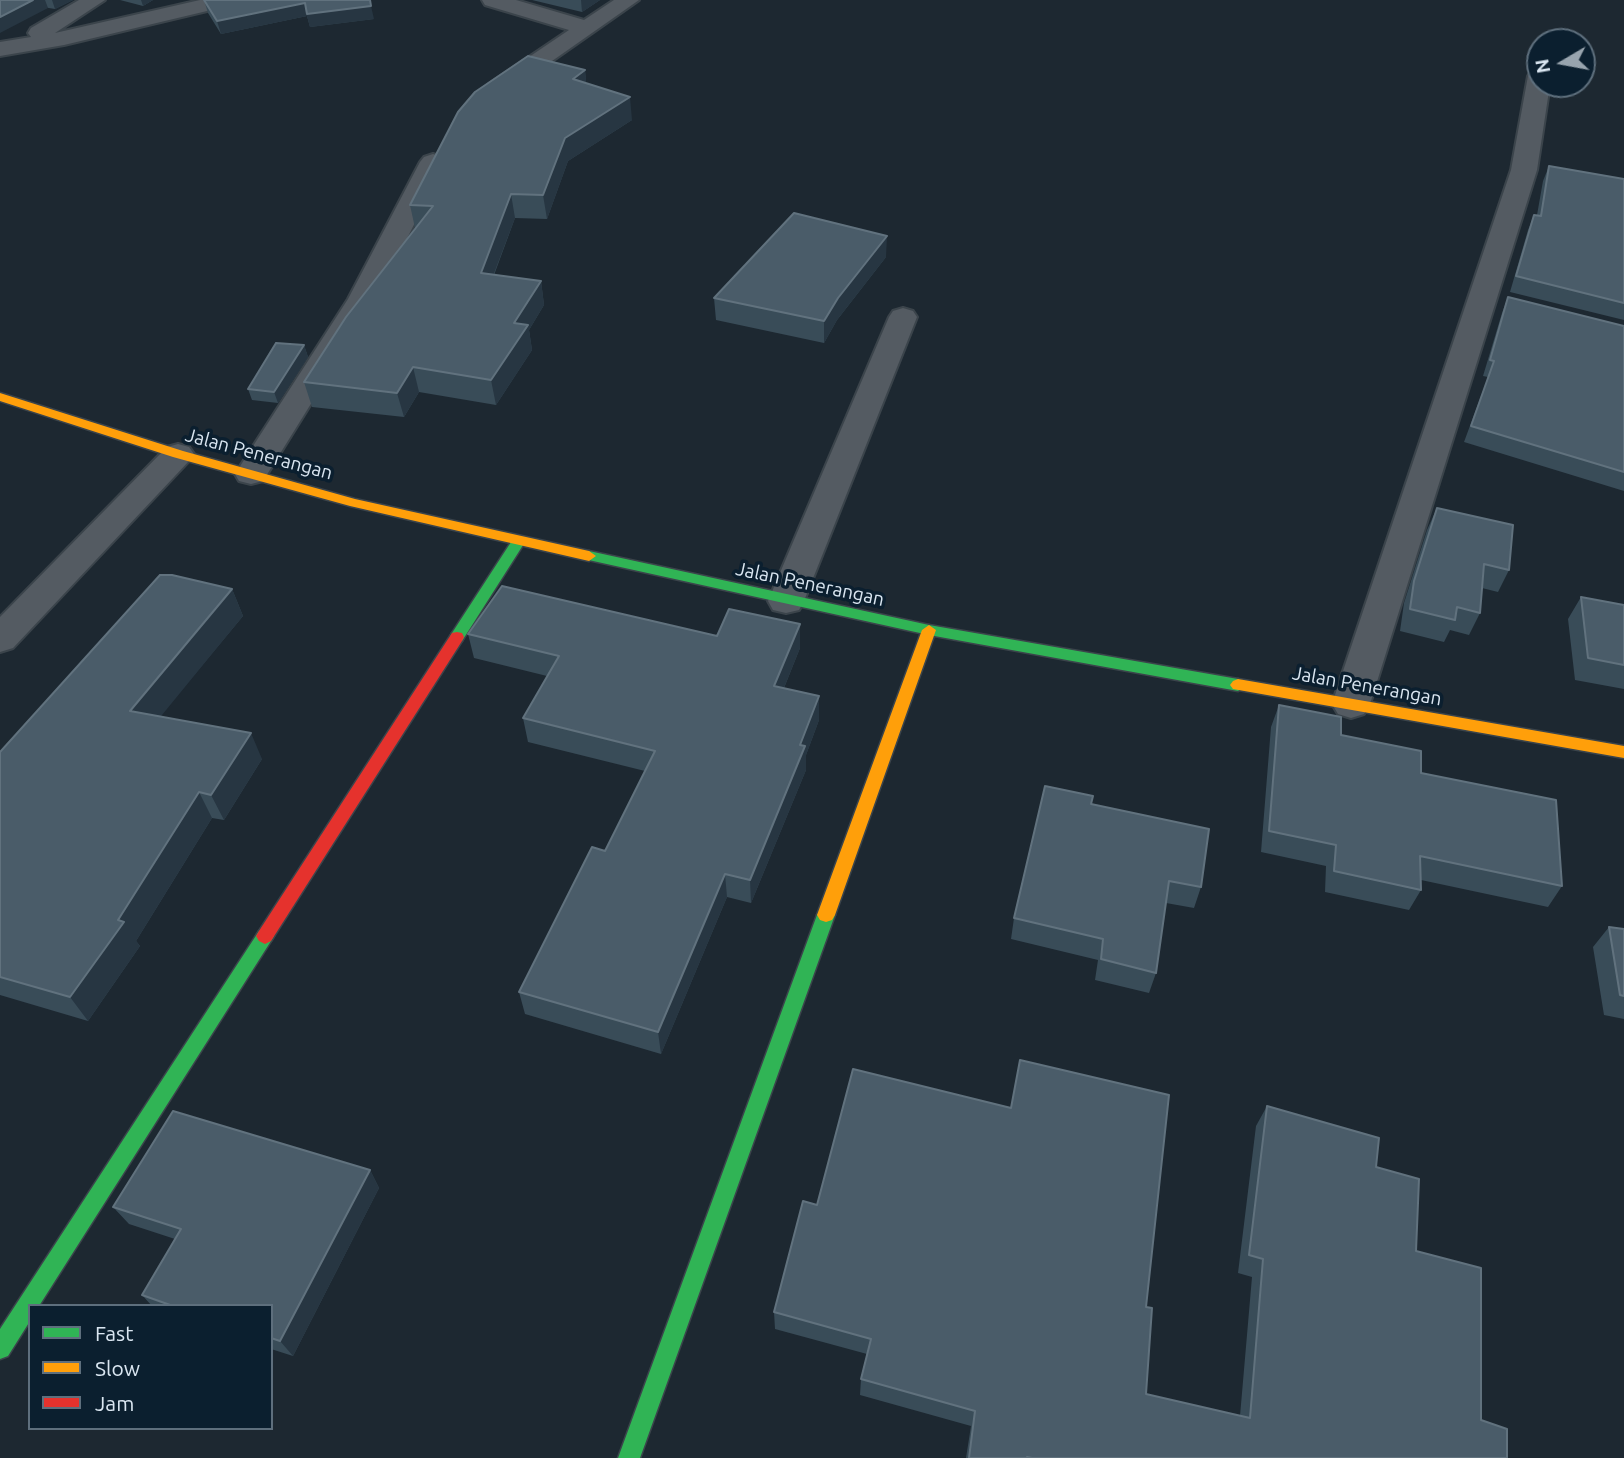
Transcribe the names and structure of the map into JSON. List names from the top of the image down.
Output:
{
  "streets": {
    "street": ["Jalan Penerangan"]
  },
  "legend": ["Fast", "Slow", "Jam"],
  "north": "left"
}
